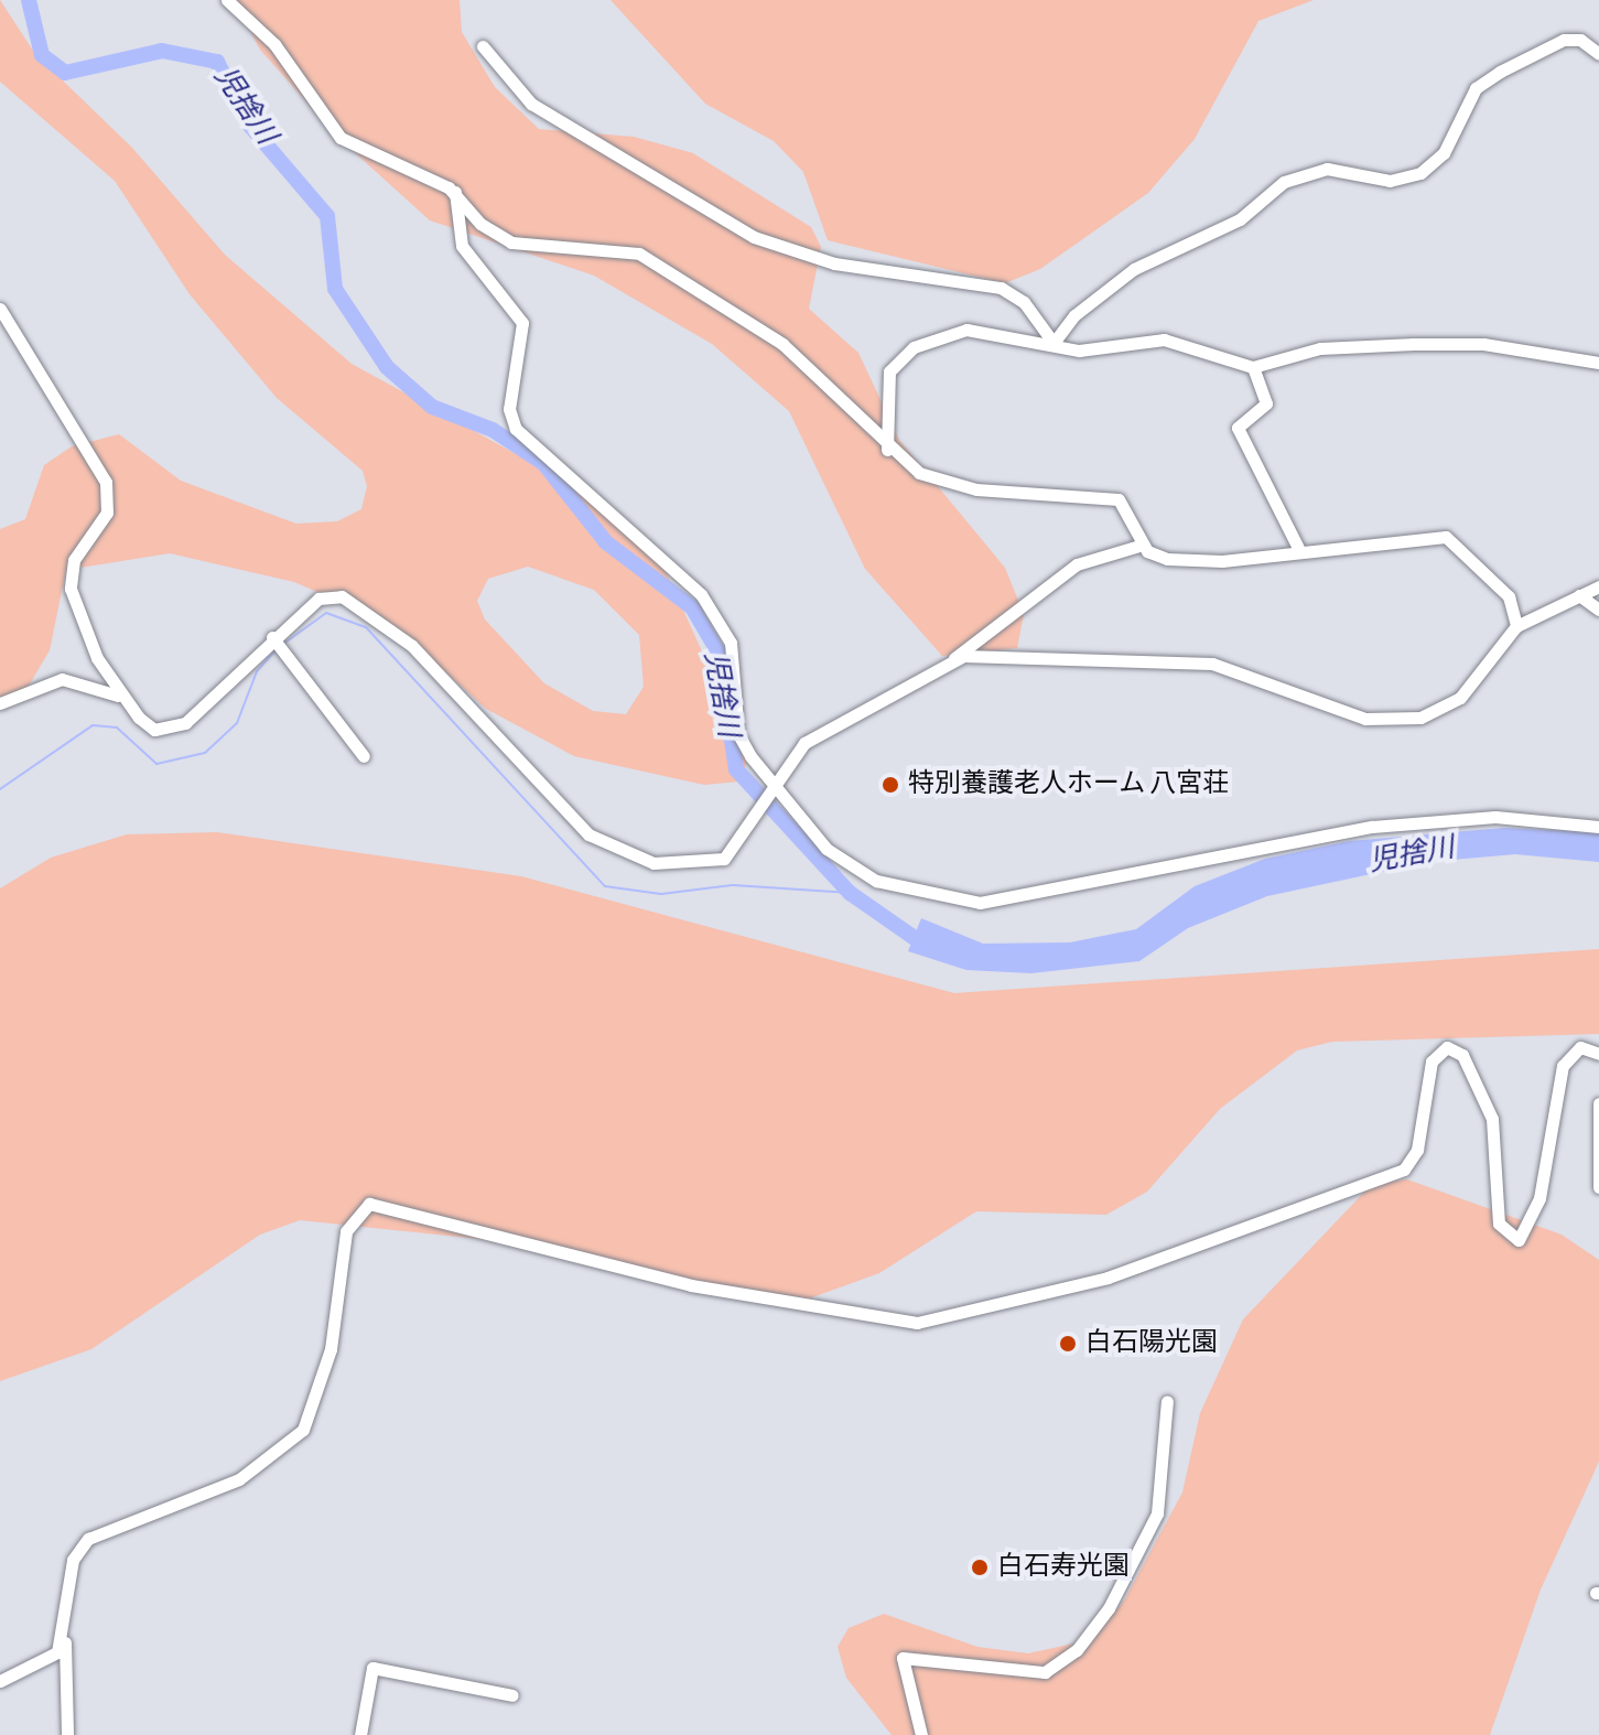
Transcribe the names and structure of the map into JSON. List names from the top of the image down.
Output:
{
  "water": ["児捨川"],
  "places": ["特別養護老人ホーム 八宮荘", "白石陽光園", "白石寿光園"]
}
